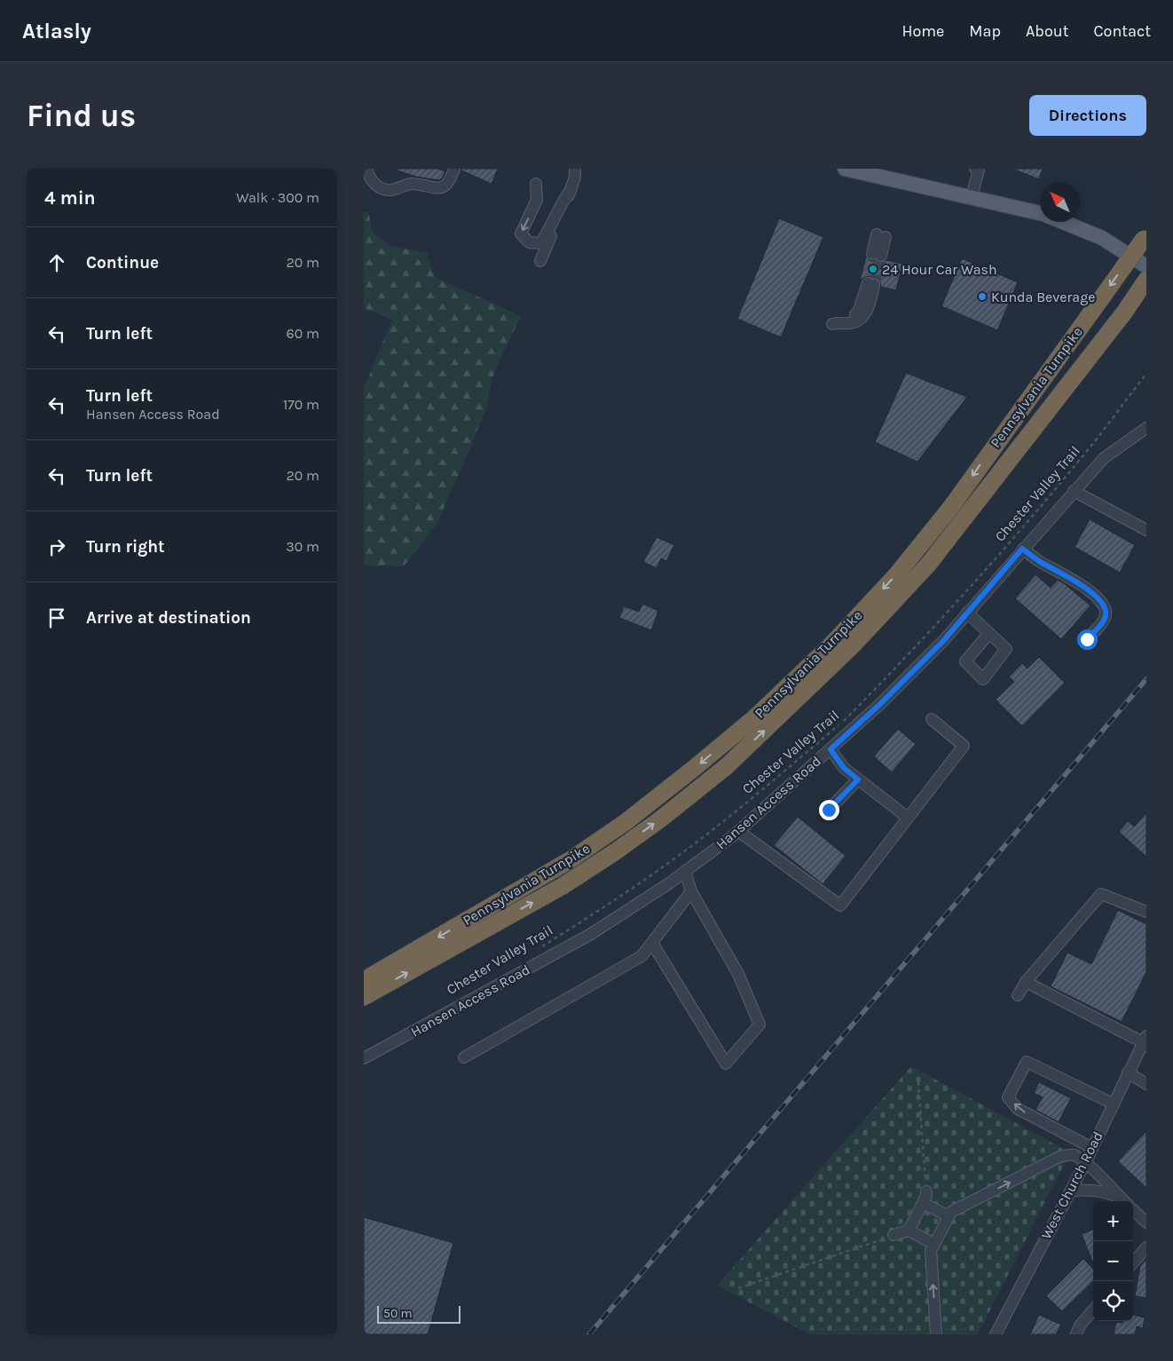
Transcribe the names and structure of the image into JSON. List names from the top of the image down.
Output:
{
  "streets": {
    "highway": ["Pennsylvania Turnpike"],
    "street": ["Hansen Access Road", "West Church Road"],
    "path": ["Chester Valley Trail"]
  },
  "places": ["24 Hour Car Wash", "Kunda Beverage"],
  "scale_bar": "50 m",
  "north": "top left",
  "page": {
    "header": "Atlasly",
    "nav": [
      "Home",
      "Map",
      "About",
      "Contact"
    ],
    "buttons": "Directions",
    "title": "Find us",
    "heading": ["4 min", "Walk · 300 m"],
    "list": [
      ["Continue", "20 m"],
      ["Turn left", "60 m"],
      ["Turn left", "Hansen Access Road", "170 m"],
      ["Turn left", "20 m"],
      ["Turn right", "30 m"],
      "Arrive at destination"
    ],
    "map_buttons": ["+", "−"],
    "scale": "50 m"
  }
}
